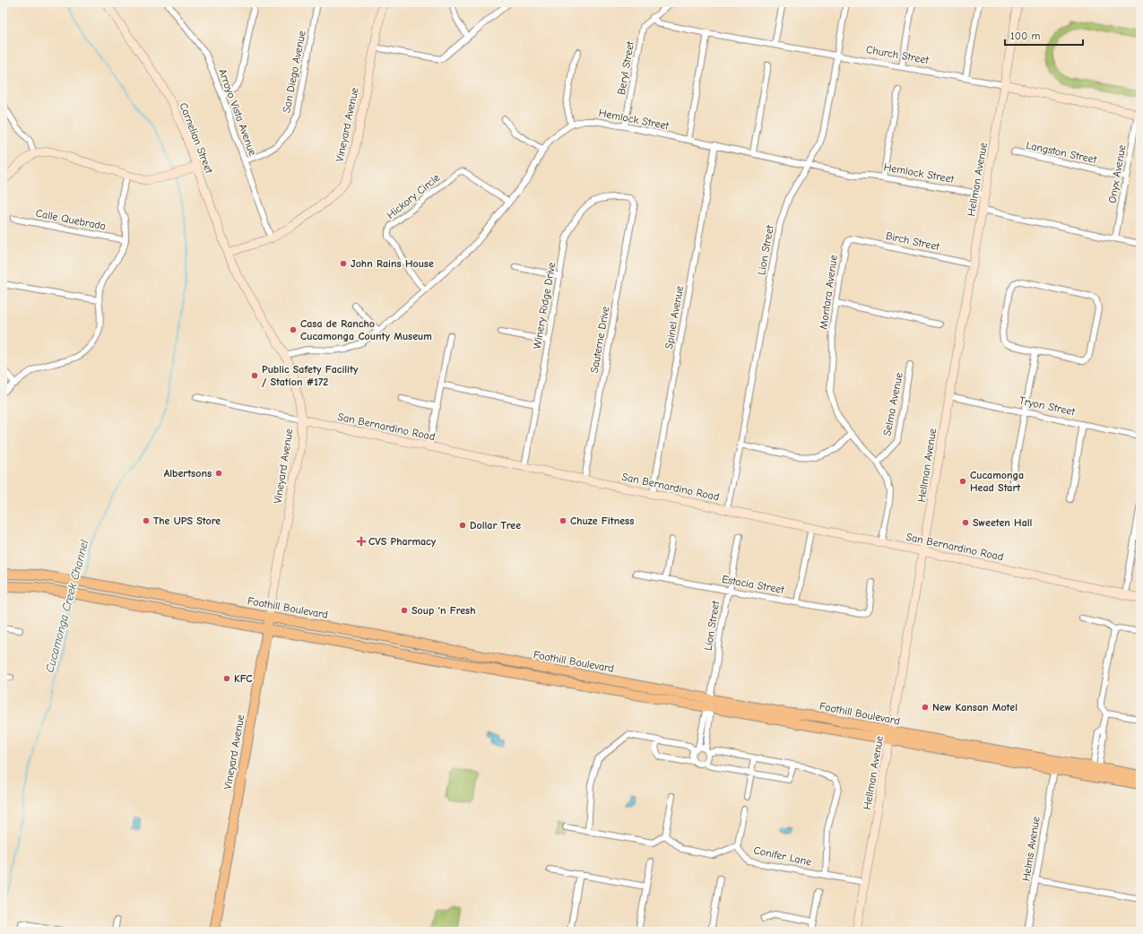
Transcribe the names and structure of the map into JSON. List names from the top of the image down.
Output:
{
  "streets": {
    "main road": ["Vineyard Avenue", "Foothill Boulevard"],
    "street": [
      "Church Street",
      "Beryl Street",
      "San Diego Avenue",
      "Arroyo Vista Avenue",
      "Hemlock Street",
      "Carnelian Street",
      "Langston Street",
      "Onyx Avenue",
      "Hellman Avenue",
      "Hickory Circle",
      "Calle Quebrada",
      "Birch Street",
      "Lion Street",
      "Montara Avenue",
      "Winery Ridge Drive",
      "Spinel Avenue",
      "Sauterne Drive",
      "Selma Avenue",
      "Tryon Street",
      "San Bernardino Road",
      "Estacia Street",
      "Helms Avenue",
      "Conifer Lane"
    ]
  },
  "crossings": [
    ["Church Street", "Beryl Street"],
    ["Church Street", "Onyx Avenue"],
    ["Church Street", "Hellman Avenue"],
    ["Church Street", "Lion Street"],
    ["Beryl Street", "Hemlock Street"],
    ["San Diego Avenue", "Arroyo Vista Avenue"],
    ["Arroyo Vista Avenue", "Vineyard Avenue"],
    ["Hemlock Street", "Vineyard Avenue"],
    ["Hemlock Street", "Hellman Avenue"],
    ["Hemlock Street", "Hickory Circle"],
    ["Hemlock Street", "Lion Street"],
    ["Hemlock Street", "Spinel Avenue"],
    ["Vineyard Avenue", "Carnelian Street"],
    ["Vineyard Avenue", "San Bernardino Road"],
    ["Vineyard Avenue", "Foothill Boulevard"],
    ["Langston Street", "Onyx Avenue"],
    ["Hellman Avenue", "Birch Street"],
    ["Hellman Avenue", "Tryon Street"],
    ["Hellman Avenue", "San Bernardino Road"],
    ["Hellman Avenue", "Foothill Boulevard"],
    ["Hellman Avenue", "Conifer Lane"],
    ["Birch Street", "Montara Avenue"],
    ["Lion Street", "San Bernardino Road"],
    ["Lion Street", "Estacia Street"],
    ["Lion Street", "Foothill Boulevard"],
    ["Montara Avenue", "Selma Avenue"],
    ["Montara Avenue", "San Bernardino Road"],
    ["Winery Ridge Drive", "Sauterne Drive"],
    ["Winery Ridge Drive", "San Bernardino Road"],
    ["Spinel Avenue", "San Bernardino Road"],
    ["Sauterne Drive", "San Bernardino Road"],
    ["Foothill Boulevard", "Helms Avenue"]
  ],
  "water": ["Cucamonga Creek Channel"],
  "places": {
    "other": [
      "John Rains House",
      "Casa de Rancho Cucamonga County Museum",
      "Public Safety Facility / Station #172",
      "Albertsons",
      "Cucamonga Head Start",
      "The UPS Store",
      "Chuze Fitness",
      "Sweeten Hall",
      "Dollar Tree",
      "Soup 'n Fresh",
      "KFC",
      "New Kansan Motel"
    ],
    "health": ["CVS Pharmacy"]
  },
  "scale_bar": "100 m"
}
